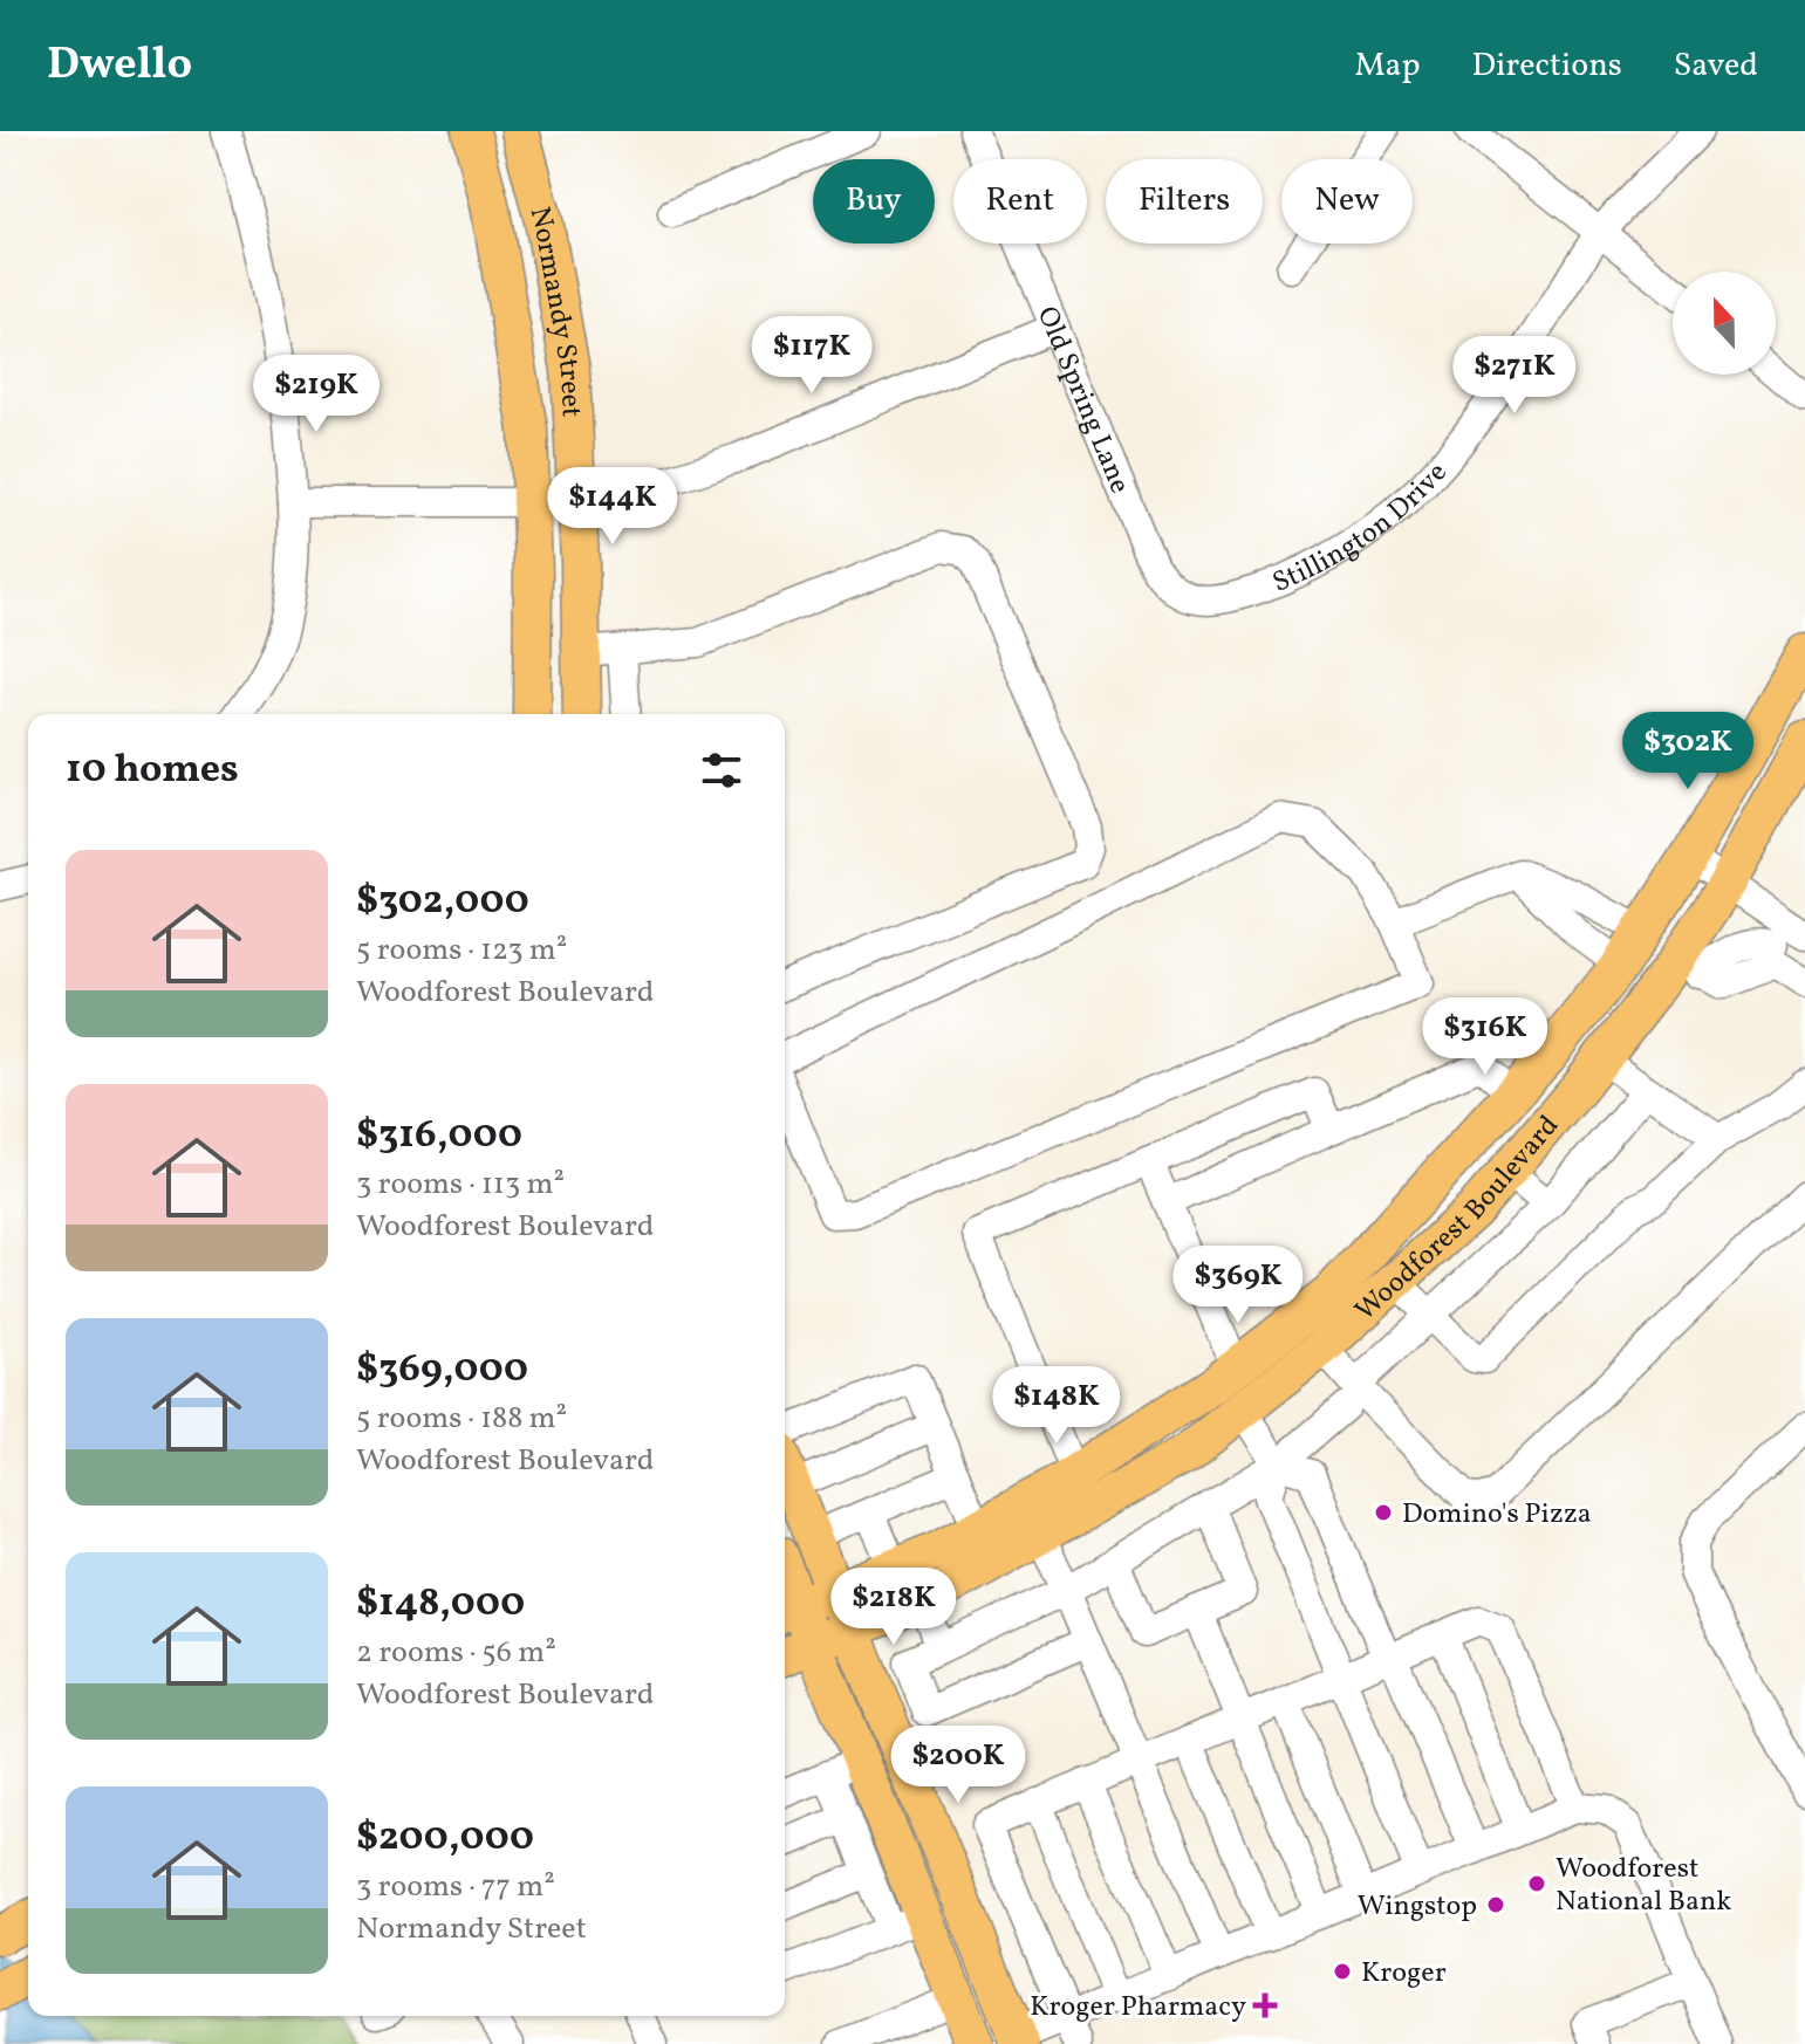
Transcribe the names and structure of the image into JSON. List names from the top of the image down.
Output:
{
  "streets": {
    "main road": ["Normandy Street", "Woodforest Boulevard"],
    "street": ["Old Spring Lane", "Stillington Drive"]
  },
  "crossings": [
    ["Old Spring Lane", "Stillington Drive"]
  ],
  "places": {
    "other": [
      "Domino's Pizza",
      "Woodforest National Bank",
      "Wingstop",
      "Kroger"
    ],
    "health": ["Kroger Pharmacy"]
  },
  "north": "top",
  "page": {
    "header": "Dwello",
    "nav": ["Map", "Directions", "Saved"],
    "chip": [
      "Buy",
      "Rent",
      "Filters",
      "New"
    ],
    "price": [
      "$117K",
      "$271K",
      "$219K",
      "$144K",
      "$302K",
      "$316K",
      "$369K",
      "$148K",
      "$218K",
      "$200K"
    ],
    "heading": "10 homes",
    "list": [
      {
        "name": "$302,000",
        "note": "5 rooms · 123 m² · Woodforest Boulevard"
      },
      {
        "name": "$316,000",
        "note": "3 rooms · 113 m² · Woodforest Boulevard"
      },
      {
        "name": "$369,000",
        "note": "5 rooms · 188 m² · Woodforest Boulevard"
      },
      {
        "name": "$148,000",
        "note": "2 rooms · 56 m² · Woodforest Boulevard"
      },
      {
        "name": "$200,000",
        "note": "3 rooms · 77 m² · Normandy Street"
      }
    ]
  }
}
